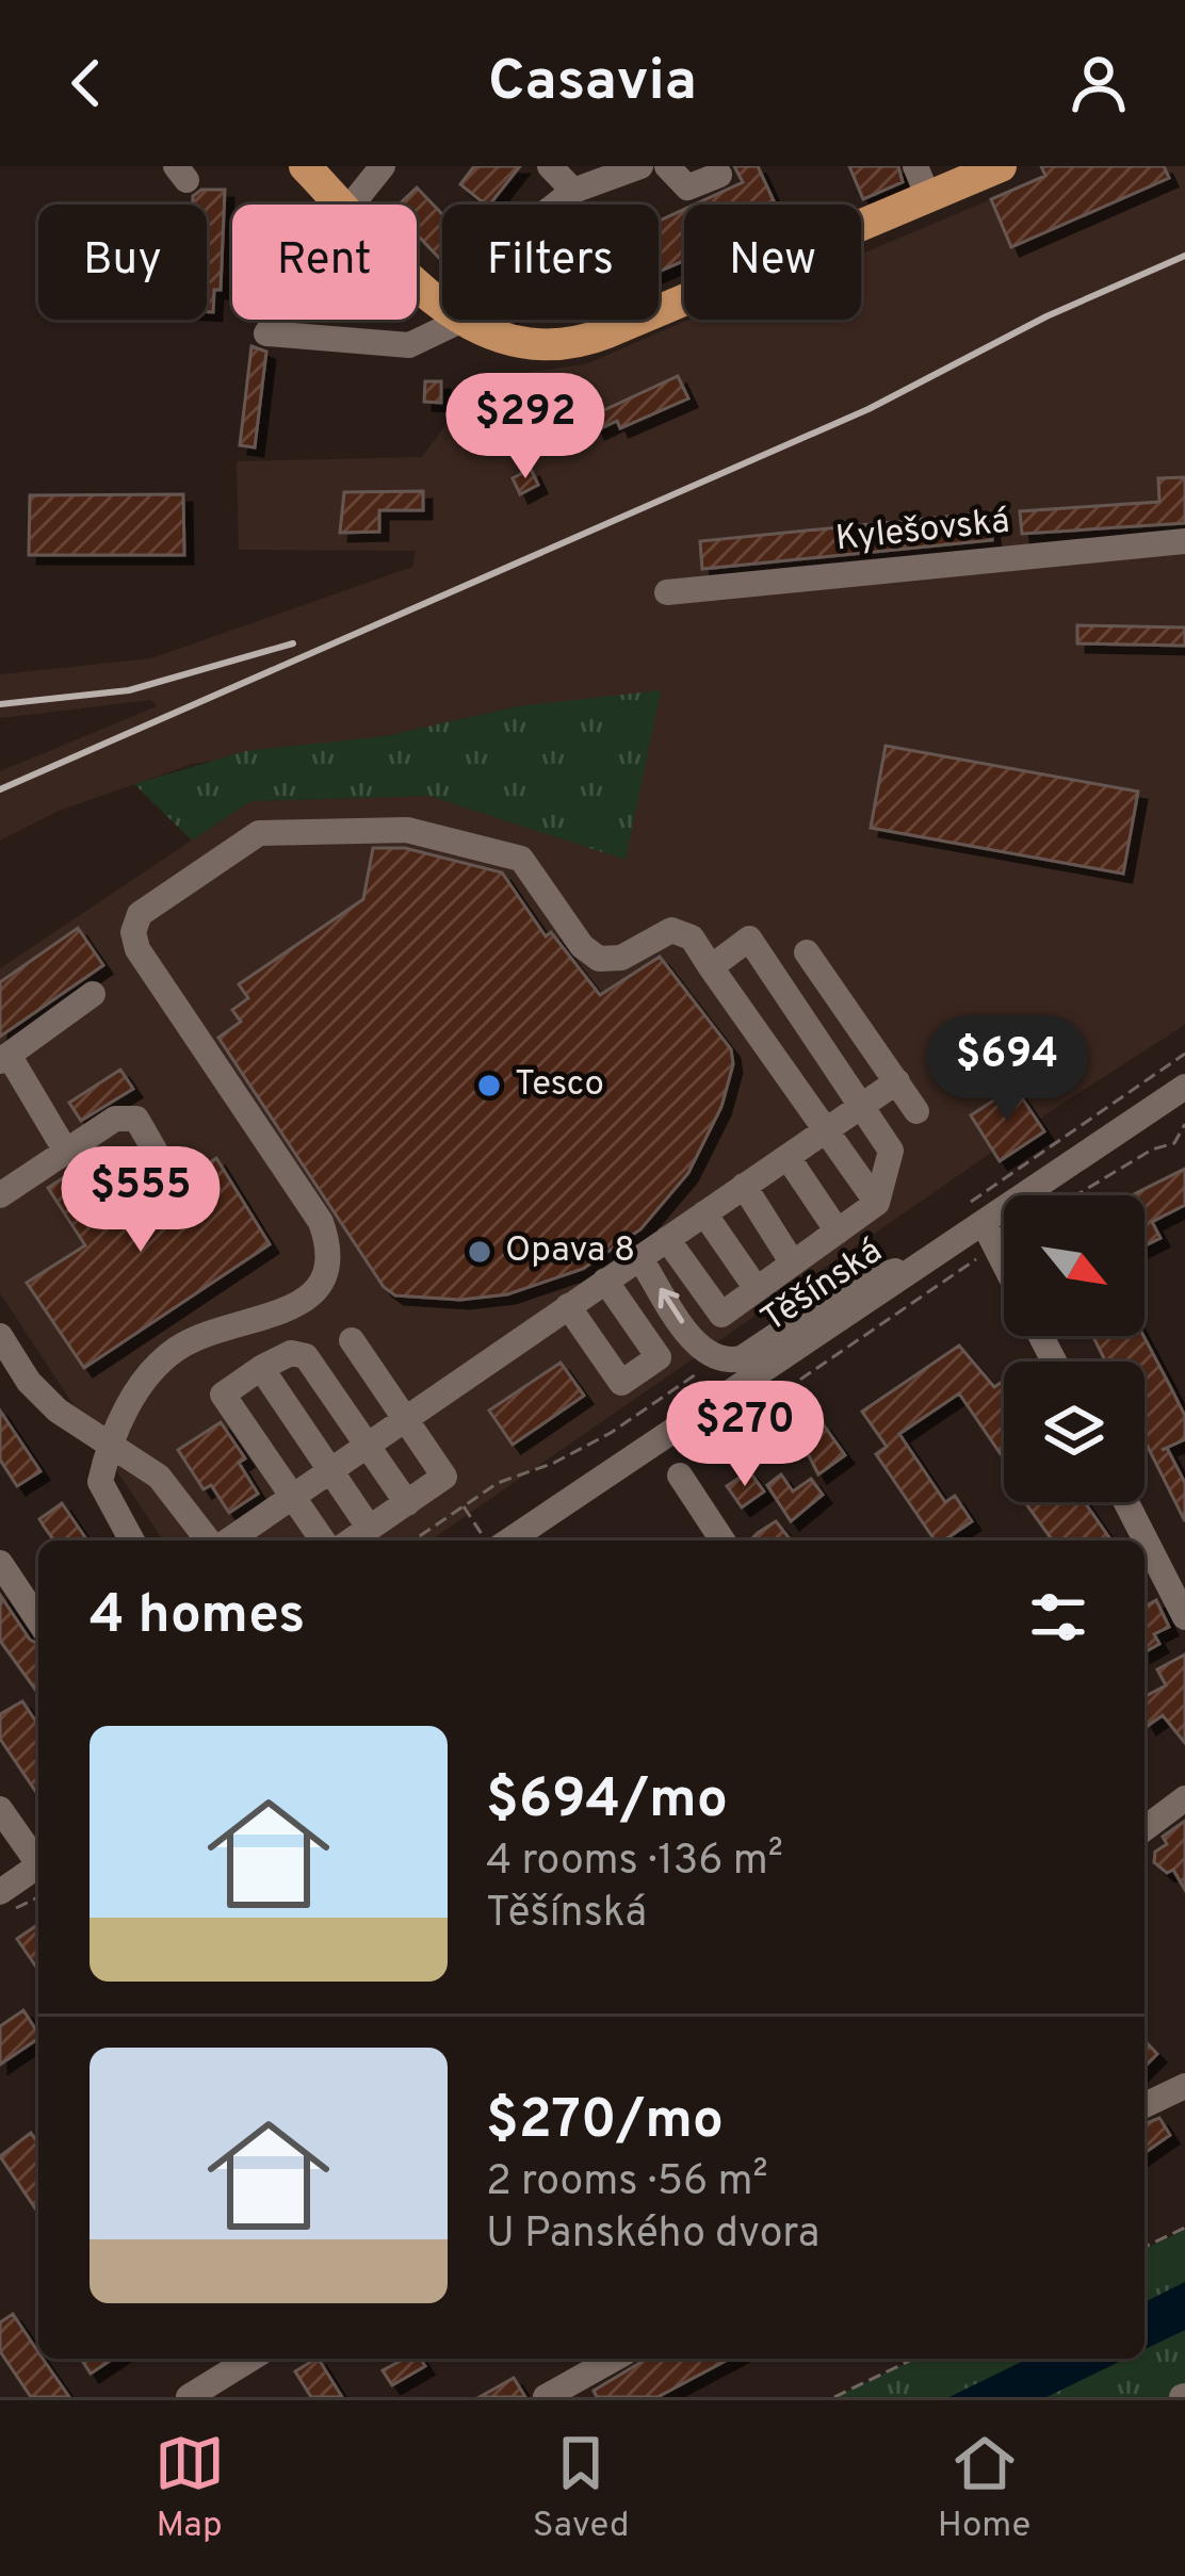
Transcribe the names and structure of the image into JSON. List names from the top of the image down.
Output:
{
  "streets": {
    "street": ["Kylešovská", "Těšínská"]
  },
  "places": ["Tesco", "Opava 8"],
  "north": "bottom right",
  "page": {
    "header": "Casavia",
    "chip": [
      "Buy",
      "Rent",
      "Filters",
      "New"
    ],
    "price": [
      "$292",
      "$694",
      "$555",
      "$270"
    ],
    "heading": "4 homes",
    "list": [
      {
        "name": "$694/mo",
        "note": "4 rooms · 136 m² · Těšínská"
      },
      {
        "name": "$270/mo",
        "note": "2 rooms · 56 m² · U Panského dvora"
      }
    ],
    "tabs": ["Map", "Saved", "Home"]
  }
}
